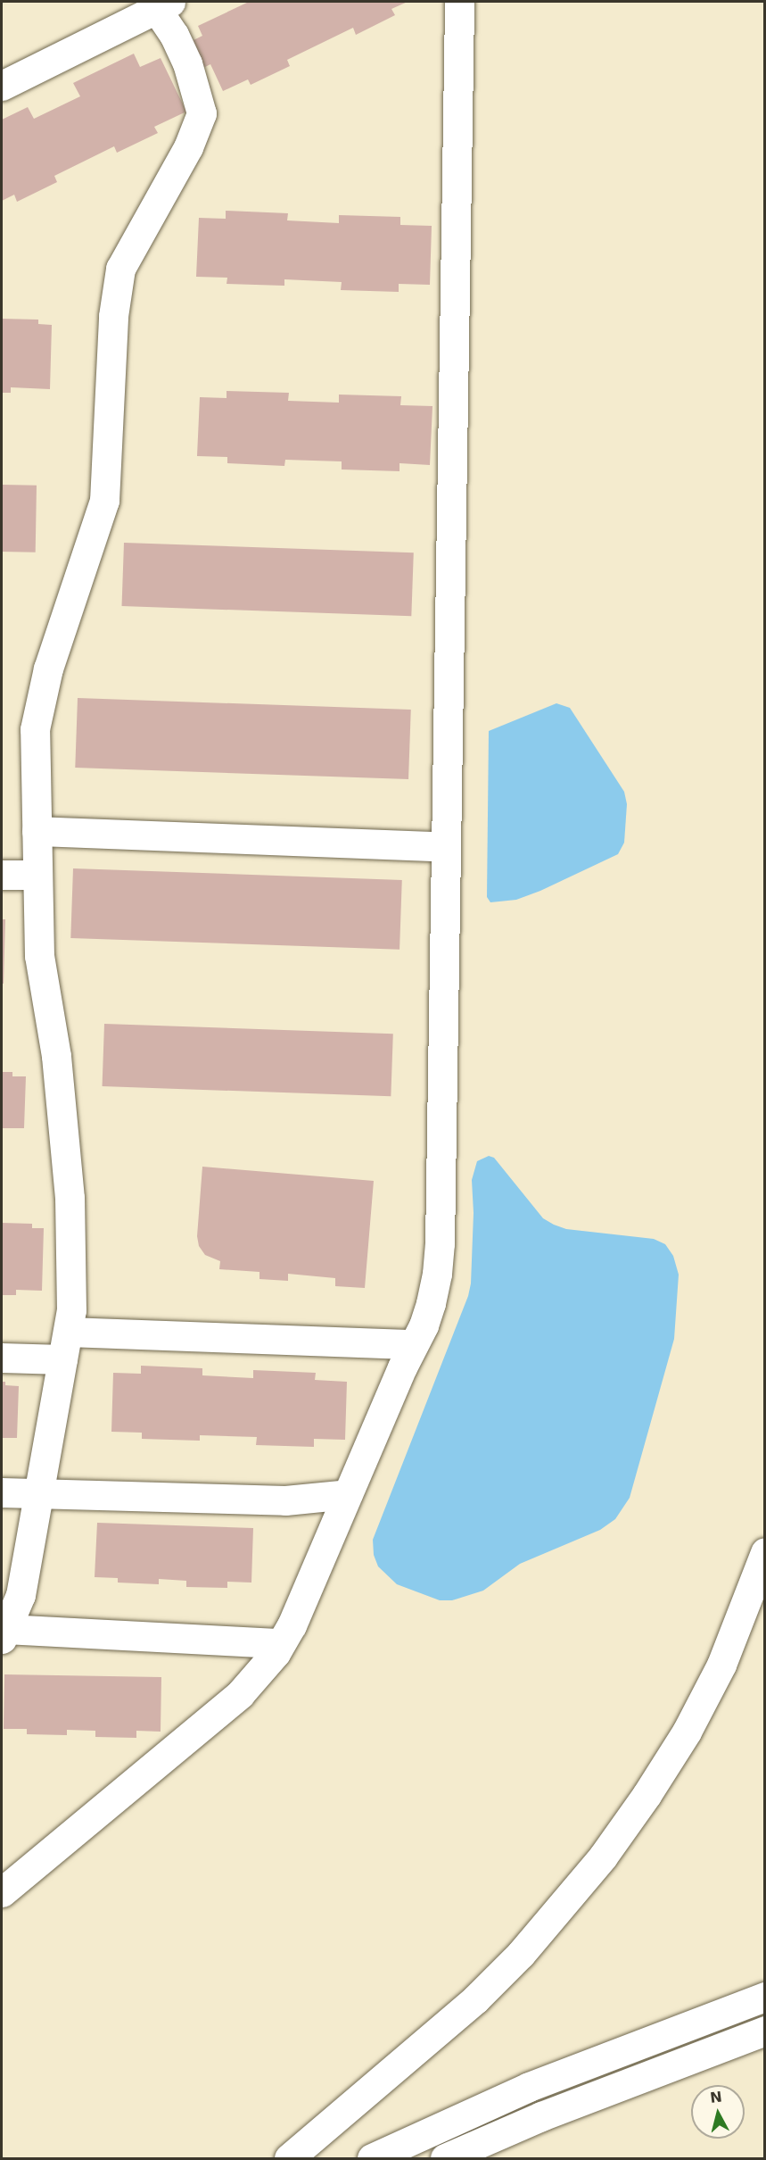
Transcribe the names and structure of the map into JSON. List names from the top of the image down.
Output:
{
  "north": "top"
}
